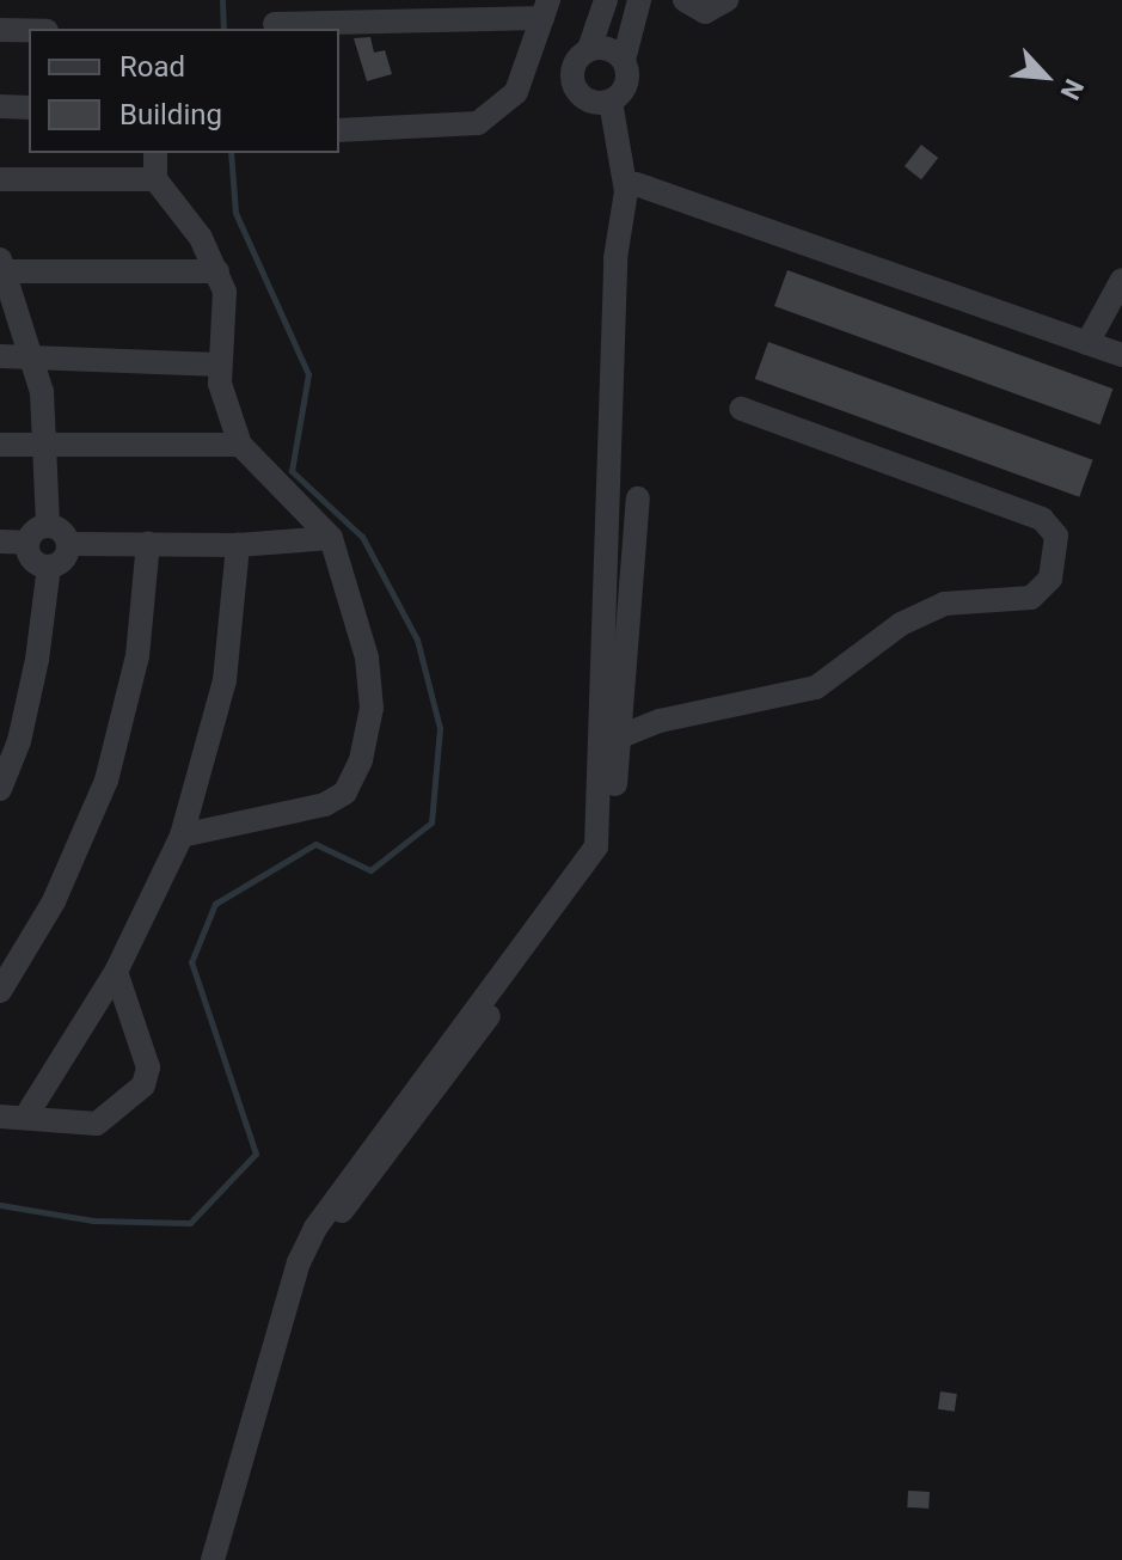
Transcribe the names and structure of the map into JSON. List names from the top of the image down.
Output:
{
  "legend": ["Road", "Building"],
  "north": "bottom right"
}
